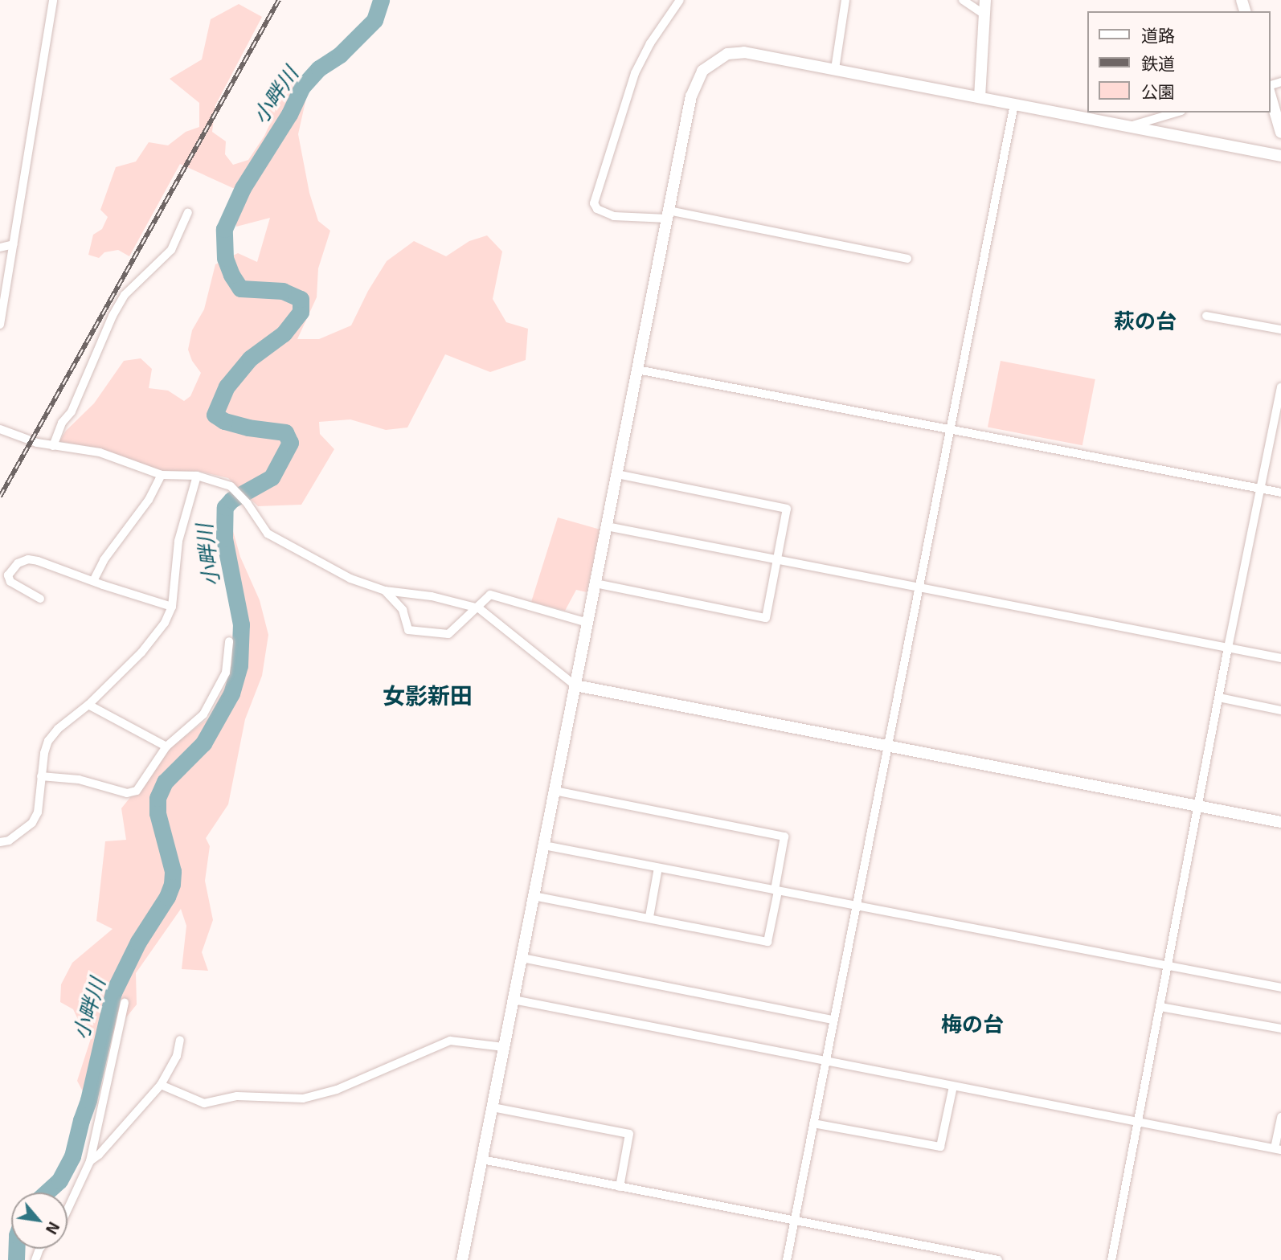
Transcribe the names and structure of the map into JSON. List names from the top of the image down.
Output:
{
  "districts": ["萩の台", "女影新田", "梅の台"],
  "water": ["小畔川"],
  "legend": ["道路", "鉄道", "公園"],
  "north": "bottom right"
}
